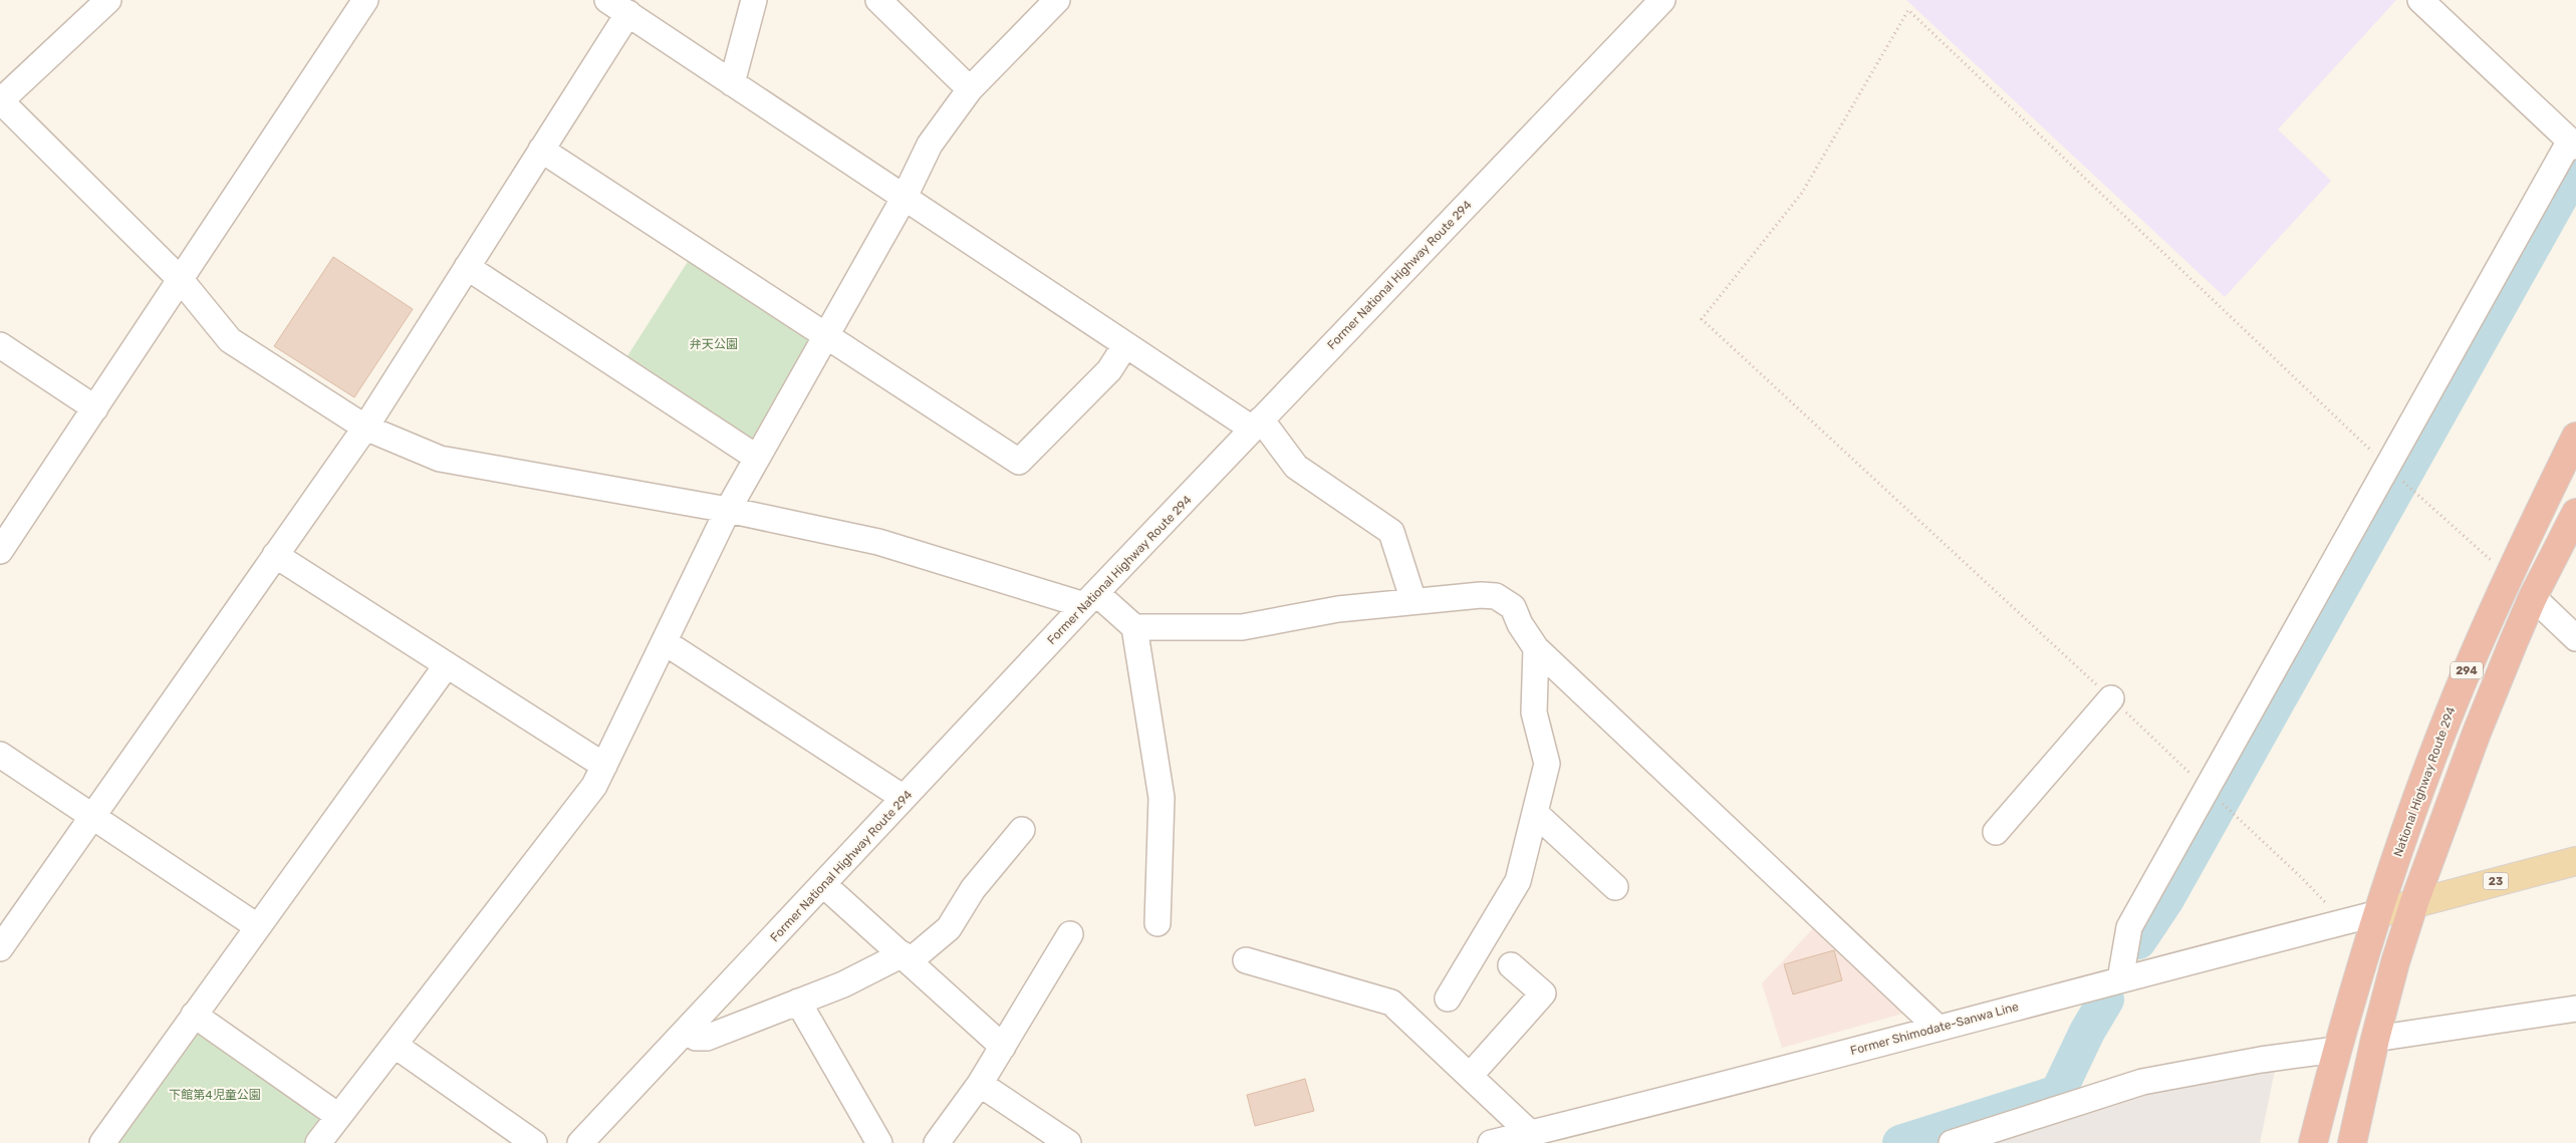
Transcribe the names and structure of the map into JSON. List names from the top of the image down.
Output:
{
  "streets": {
    "highway": ["294", "National Highway Route 294"],
    "main road": ["23"],
    "street": ["Former National Highway Route 294", "Former Shimodate-Sanwa Line"]
  },
  "crossings": [
    ["294", "23"],
    ["National Highway Route 294", "23"],
    ["National Highway Route 294", "Former Shimodate-Sanwa Line"],
    ["23", "Former Shimodate-Sanwa Line"]
  ],
  "parks": ["弁天公園", "下館第4児童公園"]
}
